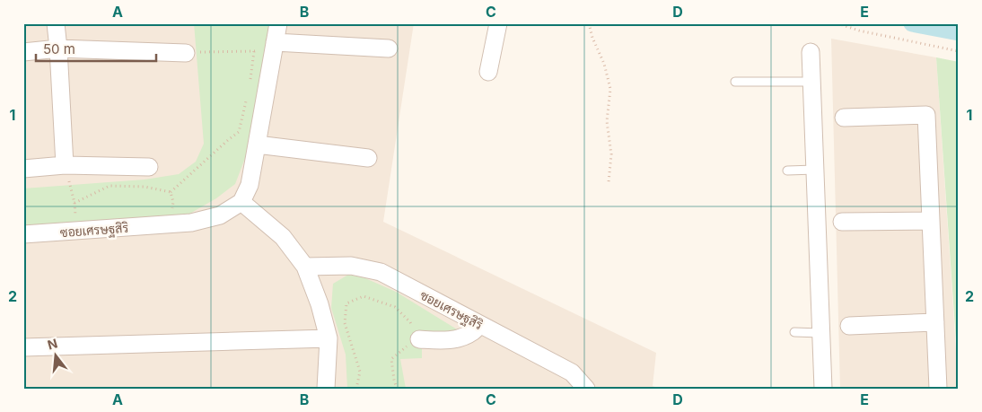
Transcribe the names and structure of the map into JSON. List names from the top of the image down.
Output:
{
  "streets": {
    "street": ["ซอยเศรษฐสิริ"]
  },
  "scale_bar": "50 m",
  "north": "top",
  "grid": {
    "columns": [
      "A",
      "B",
      "C",
      "D",
      "E"
    ],
    "rows": ["1", "2"]
  }
}
